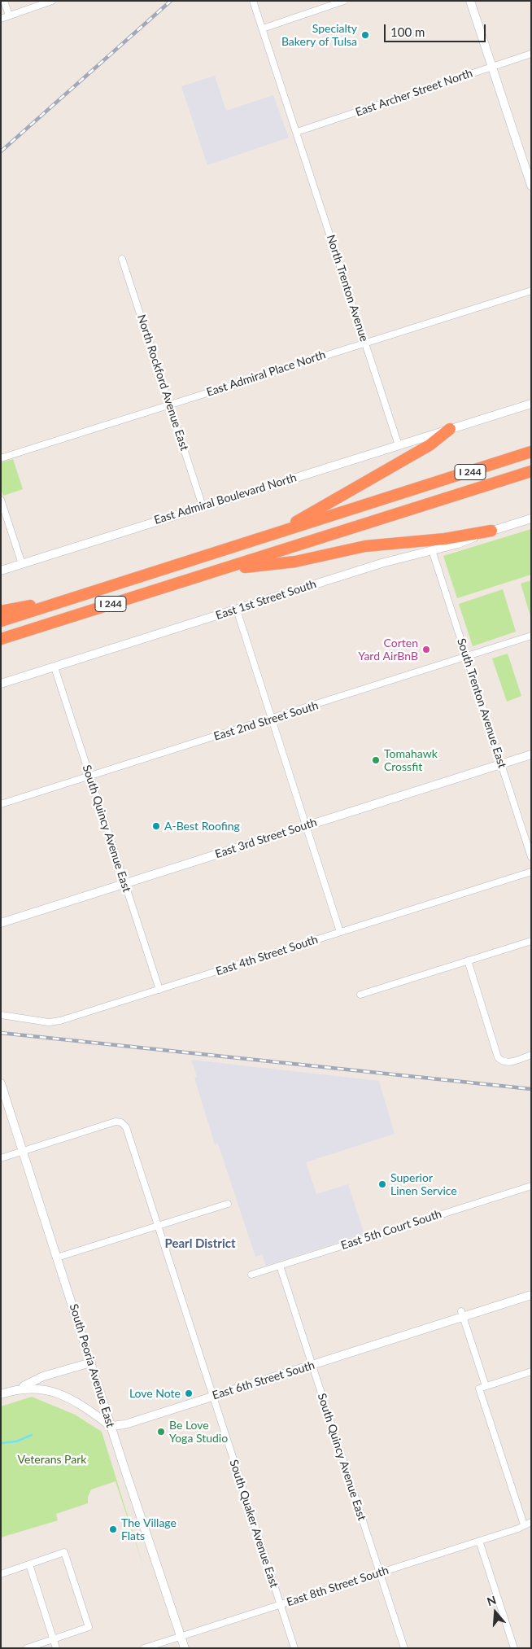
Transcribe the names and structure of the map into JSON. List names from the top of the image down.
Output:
{
  "streets": {
    "highway": ["I 244"],
    "main road": [
      "East Admiral Boulevard North",
      "East 1st Street South",
      "East 3rd Street South",
      "South Peoria Avenue East",
      "East 6th Street South"
    ],
    "street": [
      "East Archer Street North",
      "North Trenton Avenue",
      "East Admiral Place North",
      "North Rockford Avenue East",
      "South Trenton Avenue East",
      "East 2nd Street South",
      "South Quincy Avenue East",
      "East 4th Street South",
      "East 5th Court South",
      "South Quaker Avenue East",
      "East 8th Street South"
    ]
  },
  "crossings": [
    ["East Archer Street North", "North Trenton Avenue"],
    ["North Trenton Avenue", "East Admiral Place North"],
    ["North Trenton Avenue", "East Admiral Boulevard North"],
    ["East Admiral Place North", "North Rockford Avenue East"],
    ["North Rockford Avenue East", "East Admiral Boulevard North"],
    ["East 1st Street South", "South Trenton Avenue East"],
    ["East 1st Street South", "South Quincy Avenue East"],
    ["South Trenton Avenue East", "East 2nd Street South"],
    ["South Trenton Avenue East", "East 3rd Street South"],
    ["East 2nd Street South", "South Quincy Avenue East"],
    ["South Quincy Avenue East", "East 3rd Street South"],
    ["South Quincy Avenue East", "East 4th Street South"],
    ["South Quincy Avenue East", "East 5th Court South"],
    ["South Quincy Avenue East", "East 6th Street South"],
    ["South Quincy Avenue East", "East 8th Street South"],
    ["South Peoria Avenue East", "East 6th Street South"],
    ["South Peoria Avenue East", "South Quaker Avenue East"],
    ["South Peoria Avenue East", "East 8th Street South"],
    ["East 6th Street South", "South Quaker Avenue East"],
    ["South Quaker Avenue East", "East 8th Street South"]
  ],
  "districts": ["Pearl District"],
  "parks": ["Veterans Park"],
  "places": [
    "Specialty Bakery of Tulsa",
    "Corten Yard AirBnB",
    "Tomahawk Crossfit",
    "A-Best Roofing",
    "Superior Linen Service",
    "Love Note",
    "Be Love Yoga Studio",
    "The Village Flats"
  ],
  "scale_bar": "100 m",
  "north": "top"
}
